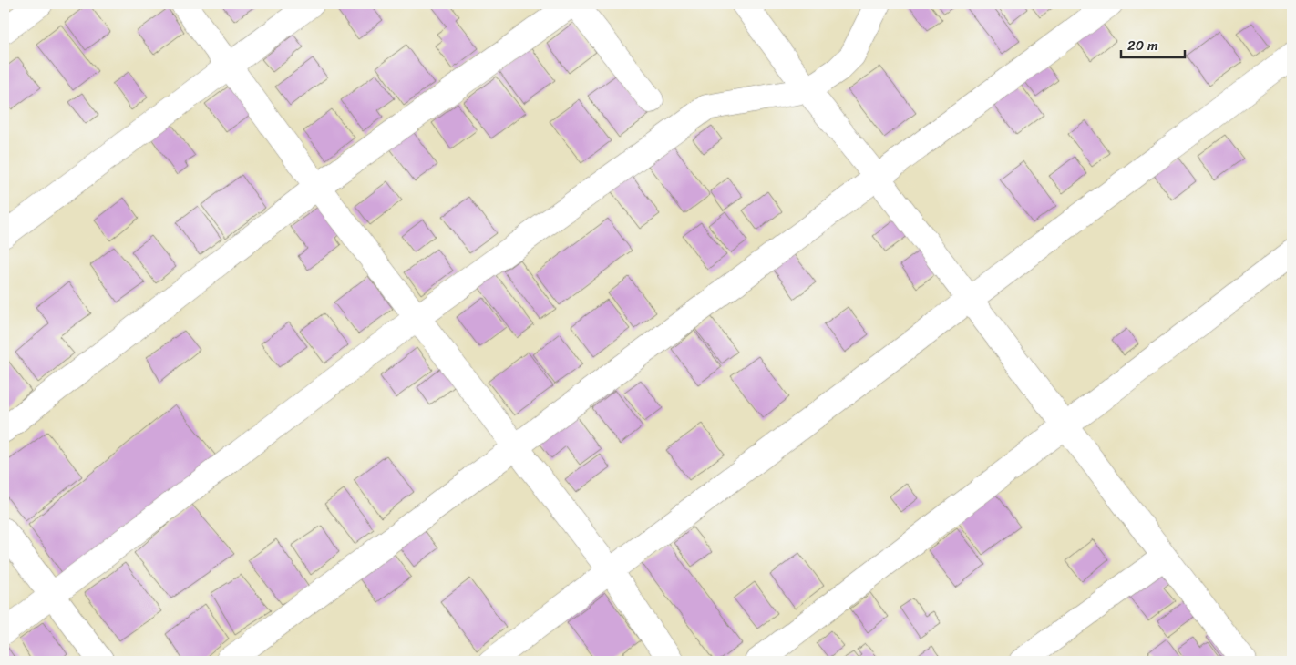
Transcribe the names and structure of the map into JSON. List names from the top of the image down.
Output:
{
  "scale_bar": "20 m"
}
